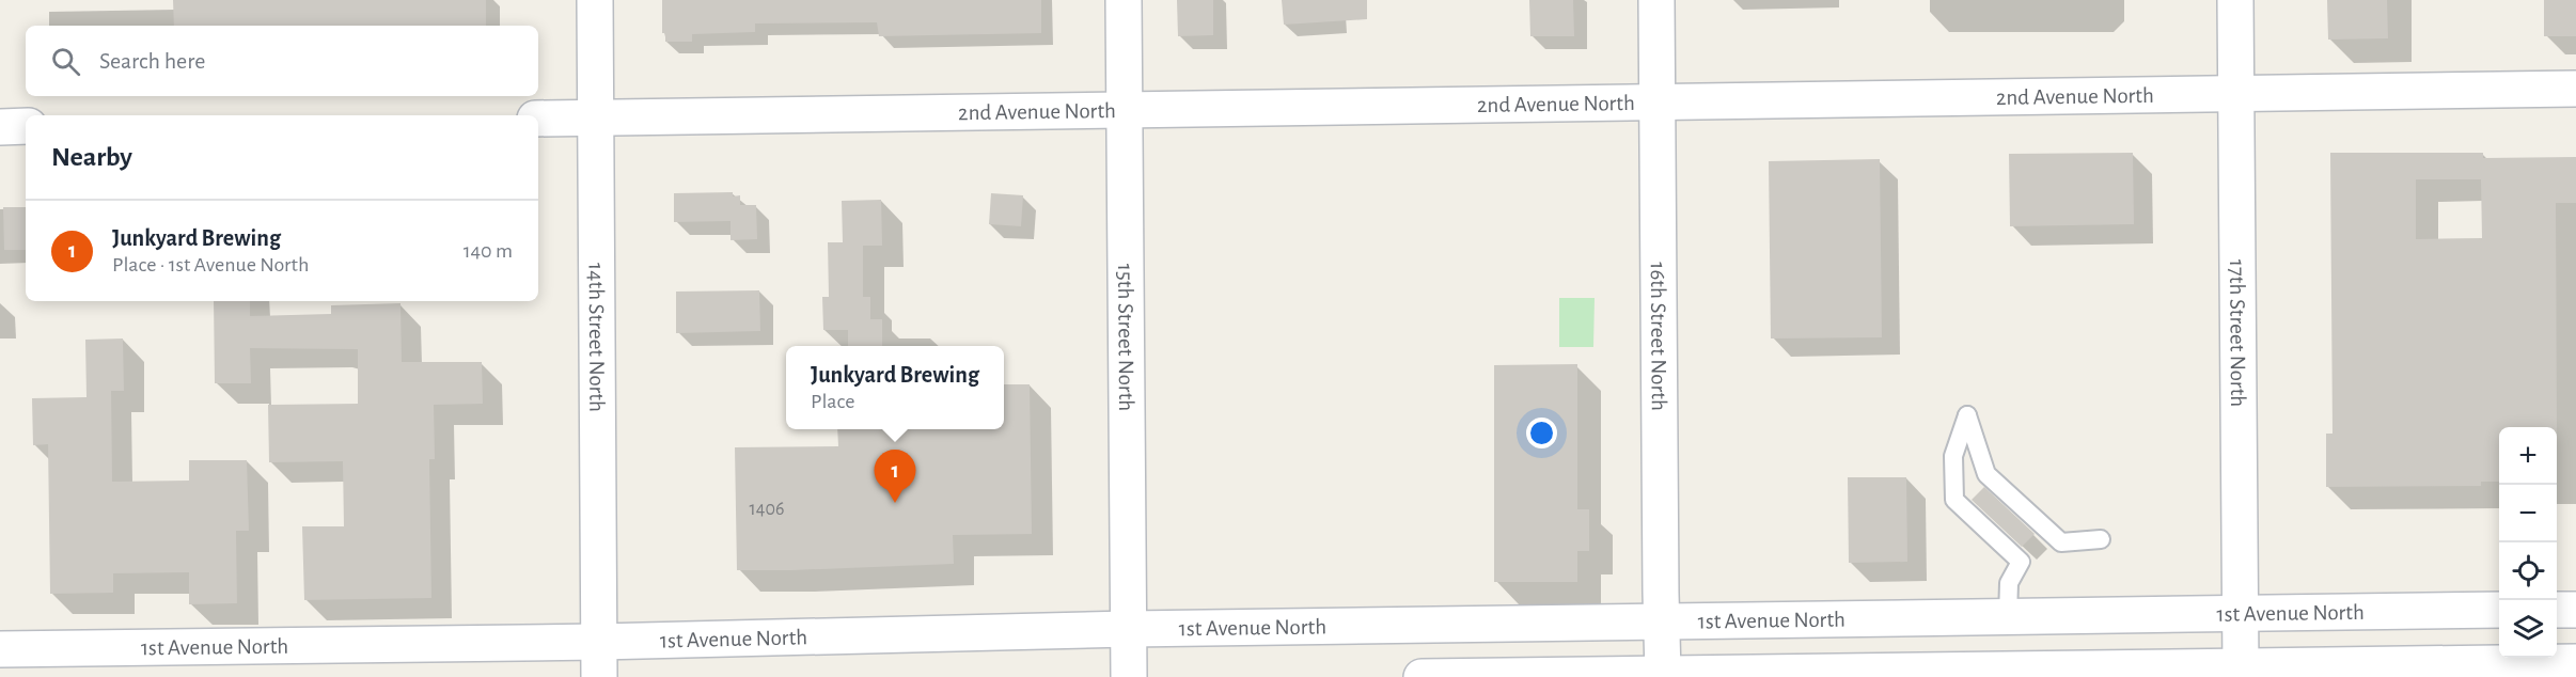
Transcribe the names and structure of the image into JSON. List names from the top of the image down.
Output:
{
  "streets": {
    "street": [
      "2nd Avenue North",
      "17th Street North",
      "16th Street North",
      "14th Street North",
      "15th Street North",
      "1st Avenue North"
    ]
  },
  "crossings": [
    ["2nd Avenue North", "17th Street North"],
    ["2nd Avenue North", "16th Street North"],
    ["2nd Avenue North", "14th Street North"],
    ["2nd Avenue North", "15th Street North"],
    ["17th Street North", "1st Avenue North"],
    ["16th Street North", "1st Avenue North"],
    ["14th Street North", "1st Avenue North"],
    ["15th Street North", "1st Avenue North"]
  ],
  "house_numbers": ["1406"],
  "page": {
    "search": "Search here",
    "heading": "Nearby",
    "list": [
      {
        "mark": "1",
        "name": "Junkyard Brewing",
        "note": "Place · 1st Avenue North",
        "value": "140 m"
      }
    ],
    "popup": ["Junkyard Brewing", "Place"],
    "map_buttons": ["+", "−"],
    "pins": "1"
  }
}
